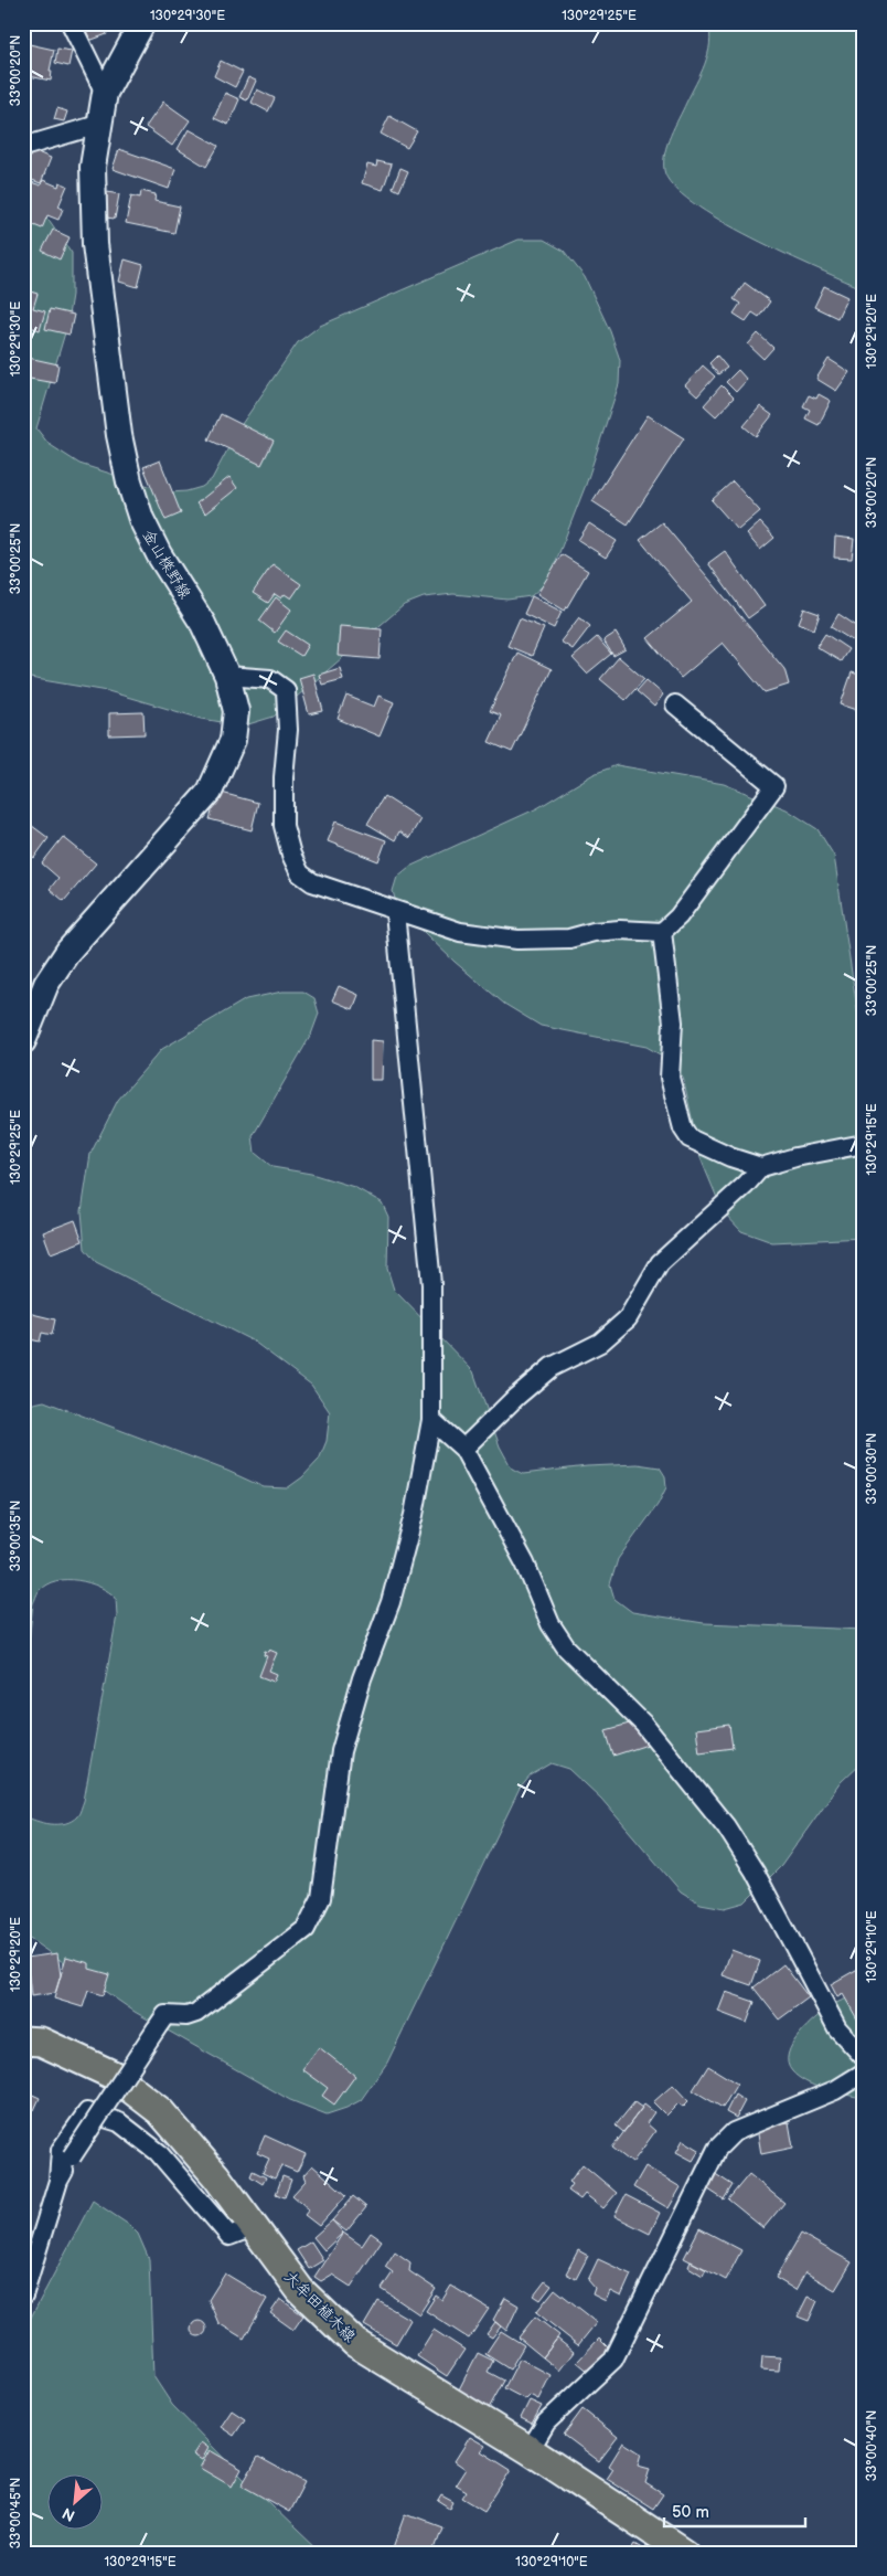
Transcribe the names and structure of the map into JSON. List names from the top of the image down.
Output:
{
  "streets": {
    "main road": ["金山檪野線", "大牟田植木線"]
  },
  "scale_bar": "50 m",
  "north": "bottom left",
  "coordinates": [
    "130°29'30\"E",
    "130°29'25\"E",
    "33°00'20\"N",
    "130°29'20\"E",
    "33°00'25\"N",
    "130°29'15\"E",
    "33°00'30\"N",
    "33°00'35\"N",
    "130°29'10\"E",
    "33°00'40\"N",
    "33°00'45\"N"
  ]
}
